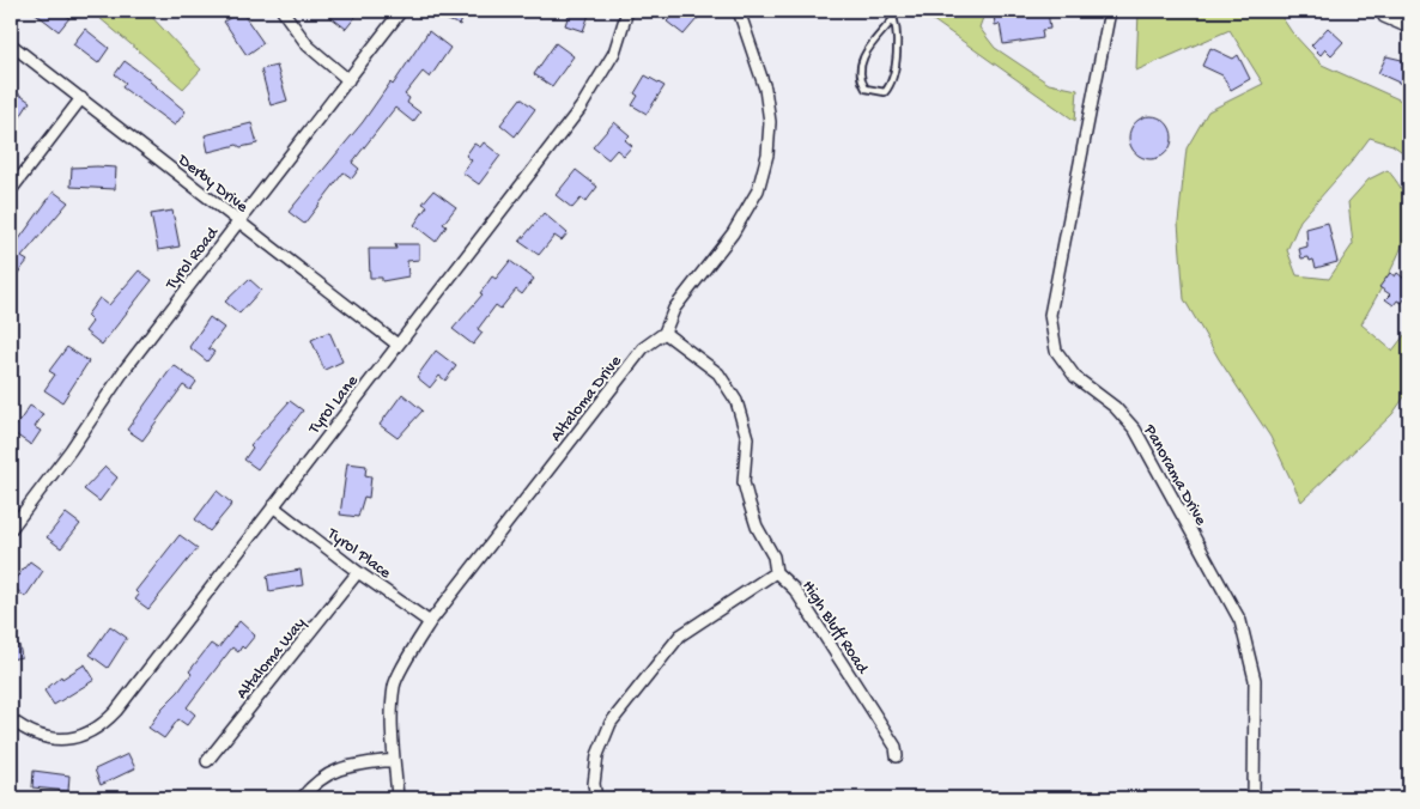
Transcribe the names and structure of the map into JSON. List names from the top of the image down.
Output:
{
  "streets": {
    "street": [
      "Derby Drive",
      "Tyrol Road",
      "Altaloma Drive",
      "Tyrol Lane",
      "Panorama Drive",
      "Tyrol Place",
      "High Bluff Road",
      "Altaloma Way"
    ]
  },
  "crossings": [
    ["Derby Drive", "Tyrol Road"],
    ["Derby Drive", "Tyrol Lane"],
    ["Altaloma Drive", "Tyrol Place"],
    ["Altaloma Drive", "High Bluff Road"],
    ["Tyrol Lane", "Tyrol Place"],
    ["Tyrol Place", "Altaloma Way"]
  ]
}
